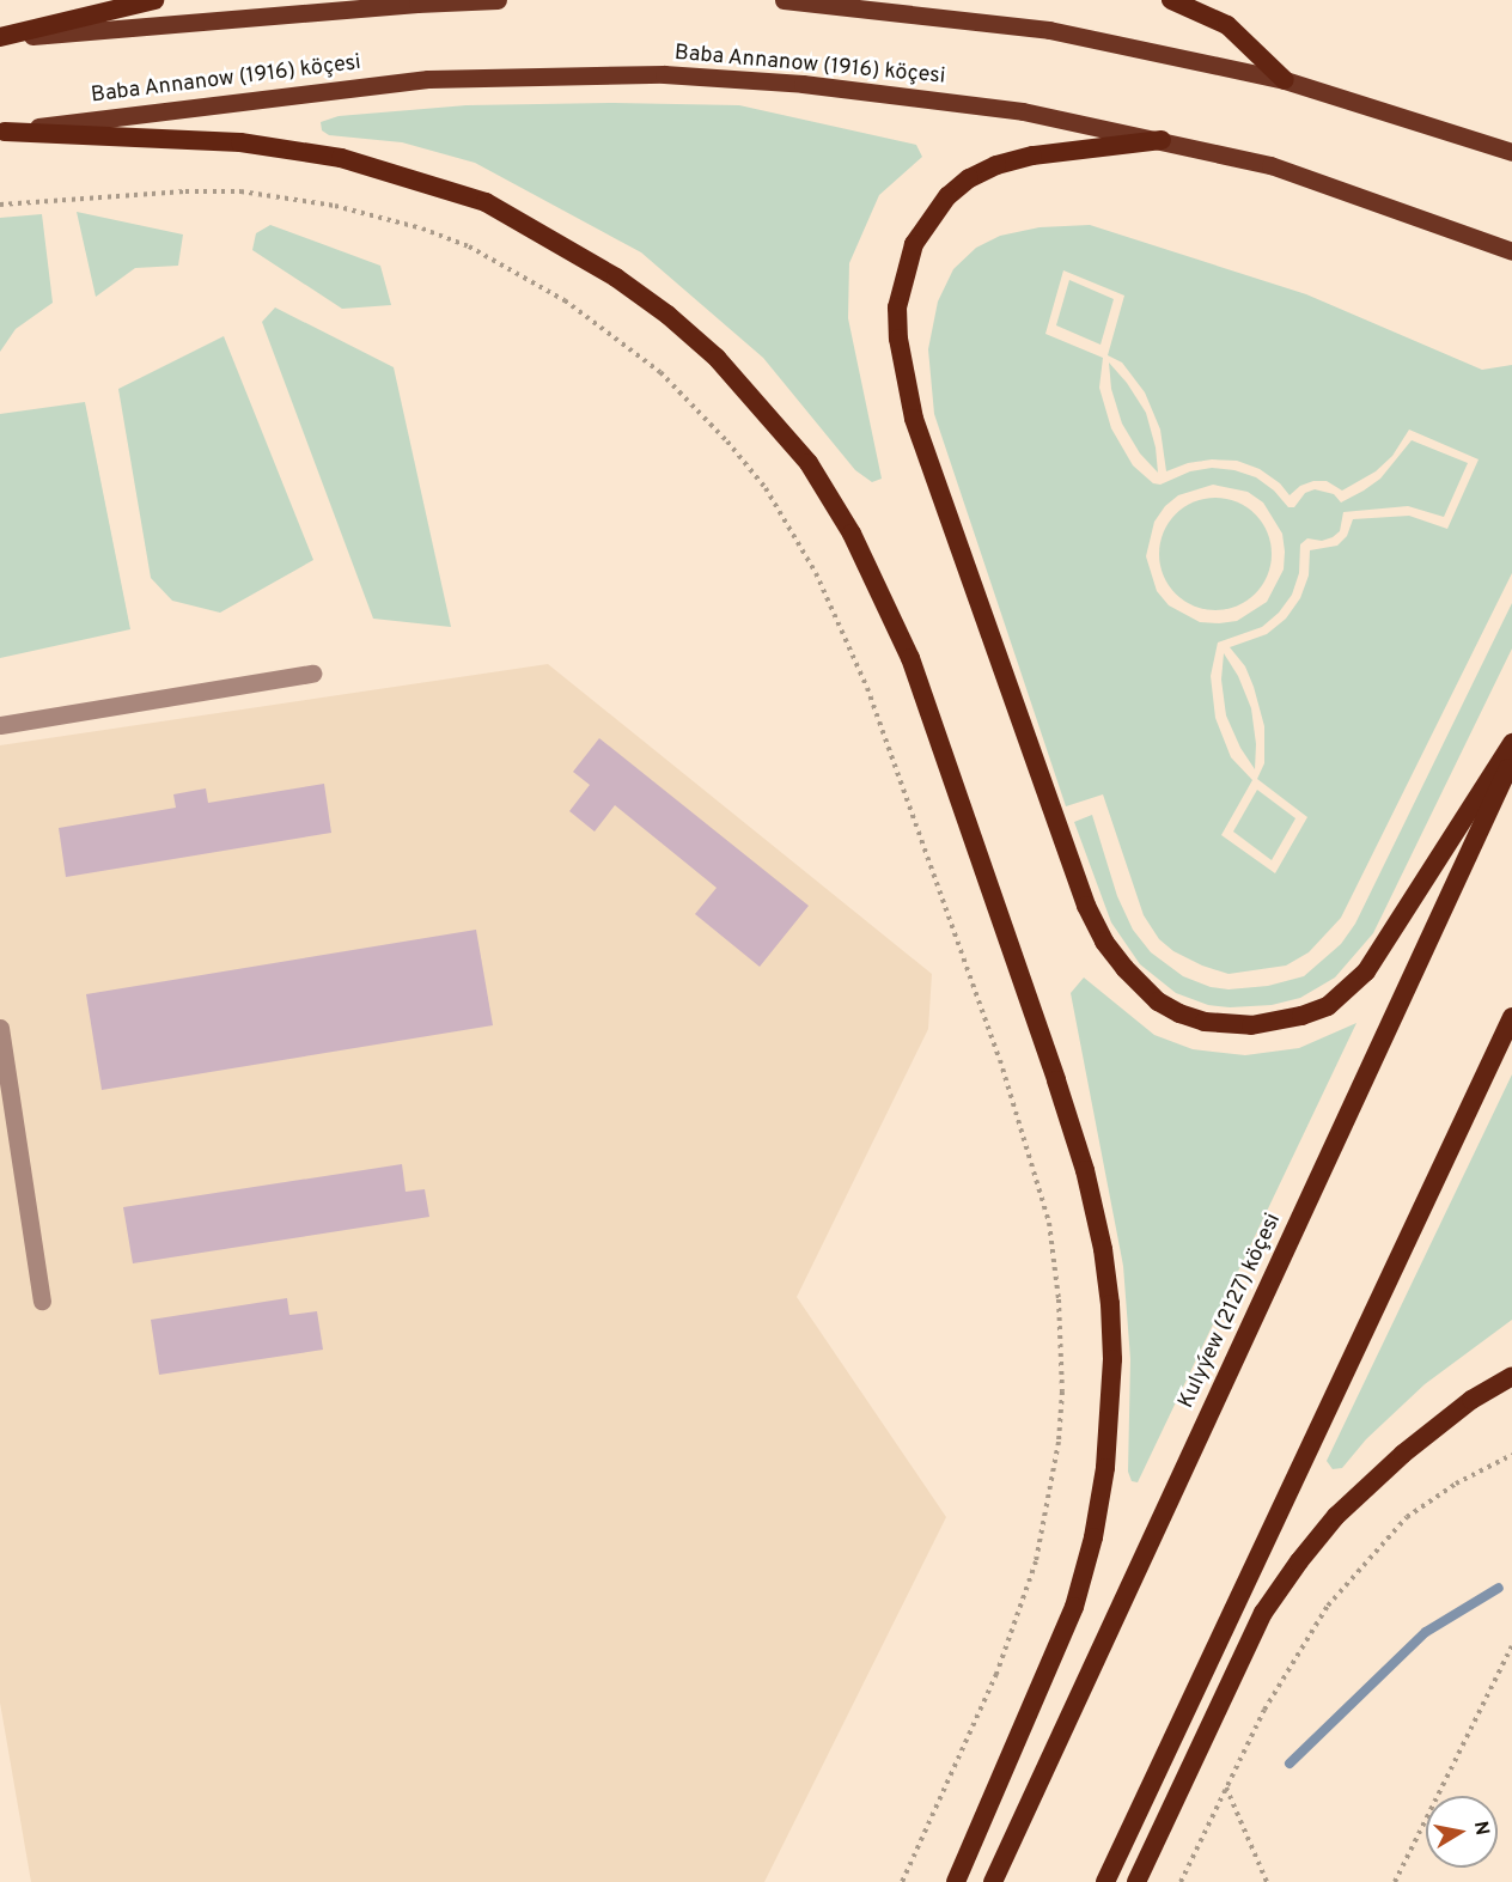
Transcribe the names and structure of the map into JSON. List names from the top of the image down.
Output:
{
  "streets": {
    "highway": ["Kulyýew (2127) köçesi"],
    "main road": ["Baba Annanow (1916) köçesi"]
  },
  "north": "right"
}
